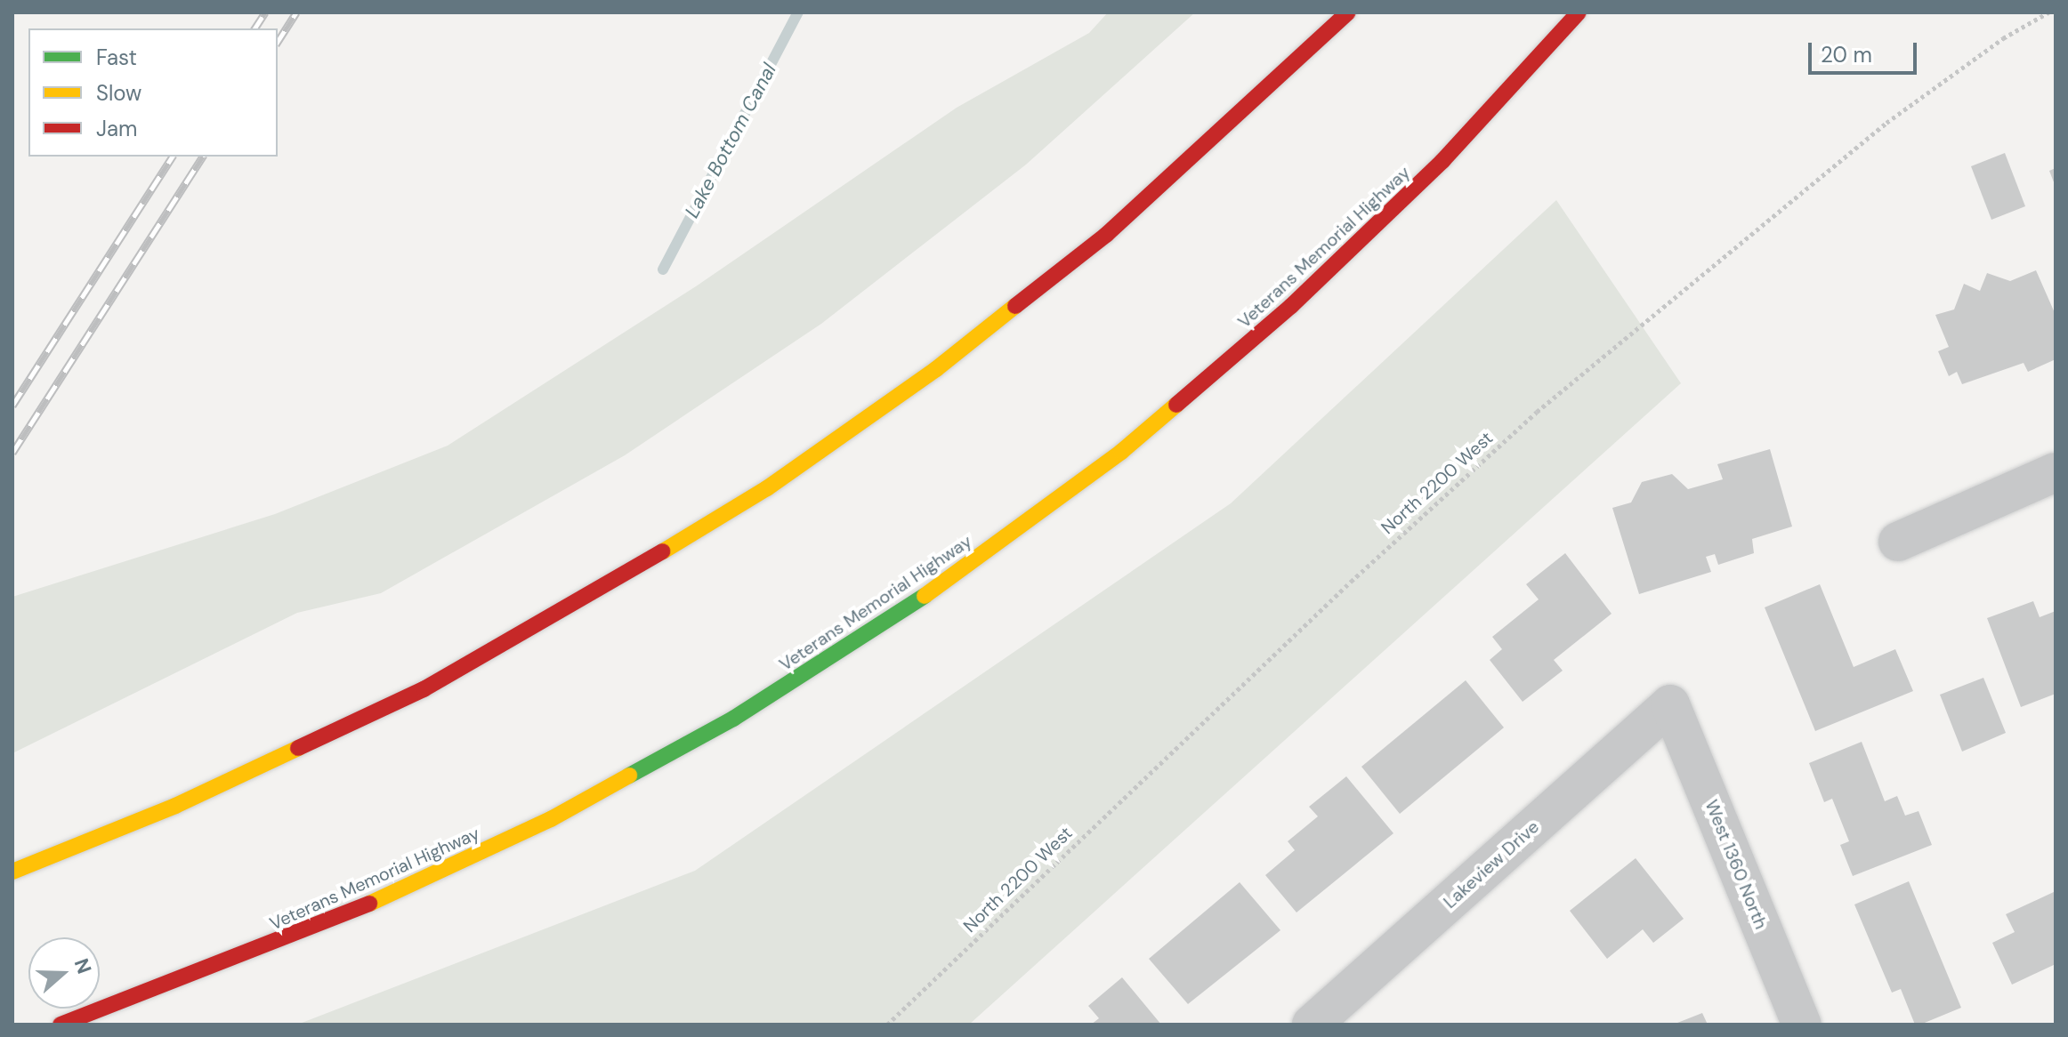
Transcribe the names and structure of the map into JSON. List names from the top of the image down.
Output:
{
  "streets": {
    "highway": ["Veterans Memorial Highway"],
    "street": ["Lakeview Drive", "West 1360 North"],
    "path": ["North 2200 West"]
  },
  "crossings": [
    ["Lakeview Drive", "West 1360 North"]
  ],
  "water": ["Lake Bottom Canal"],
  "legend": ["Fast", "Slow", "Jam"],
  "scale_bar": "20 m",
  "north": "right"
}
